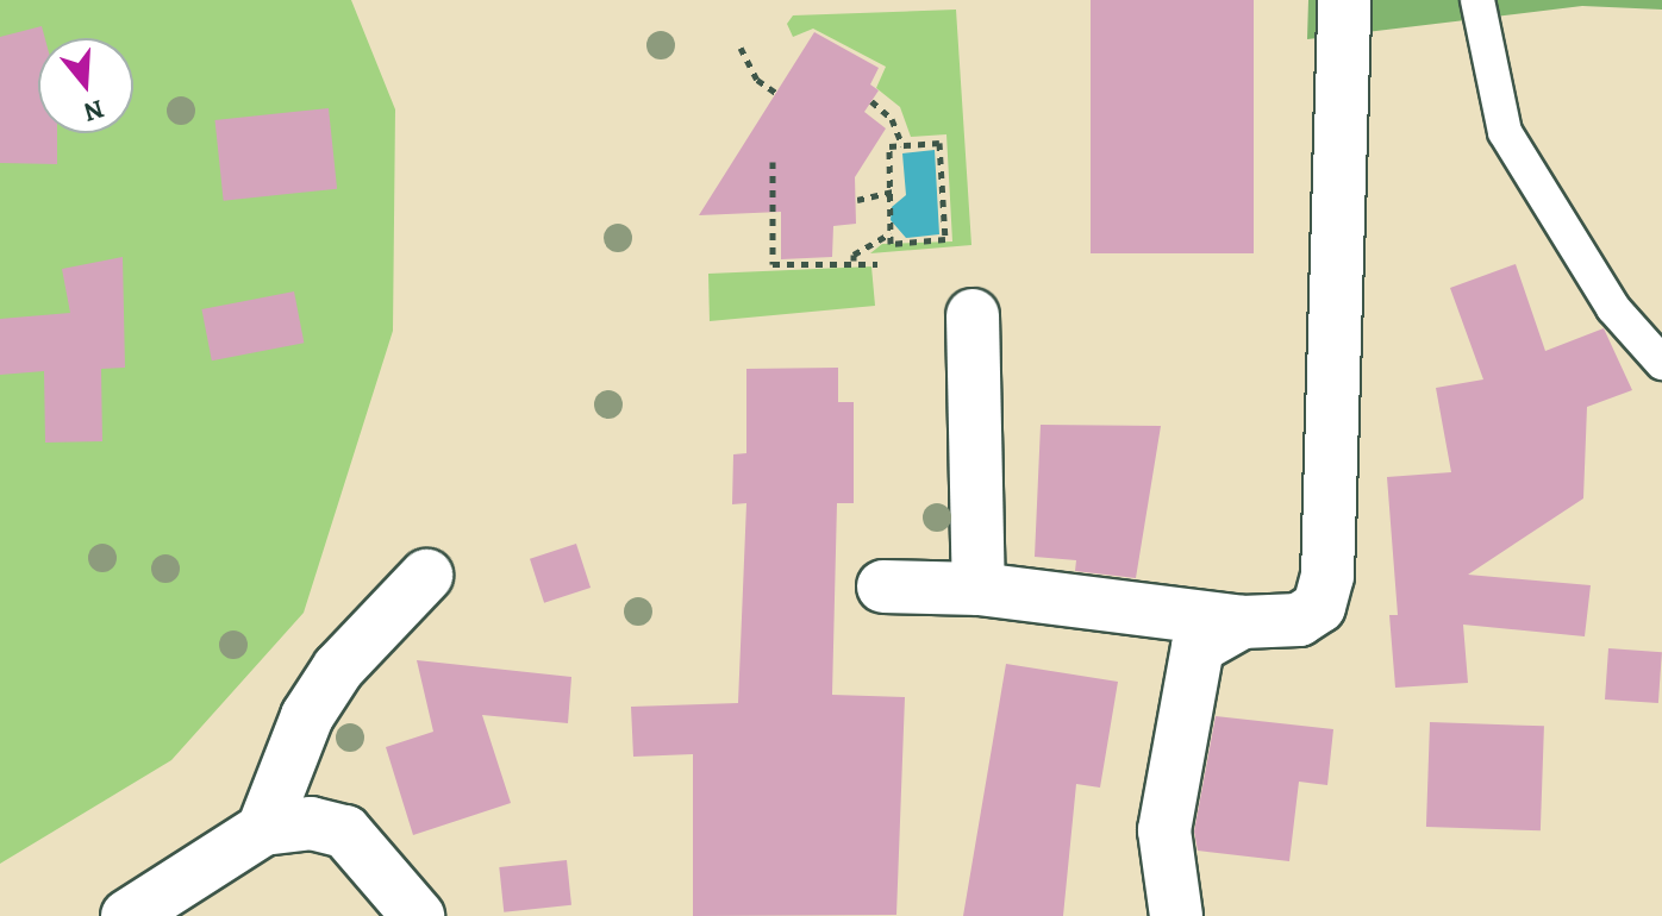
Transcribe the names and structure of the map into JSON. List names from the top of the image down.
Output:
{
  "north": "bottom"
}
